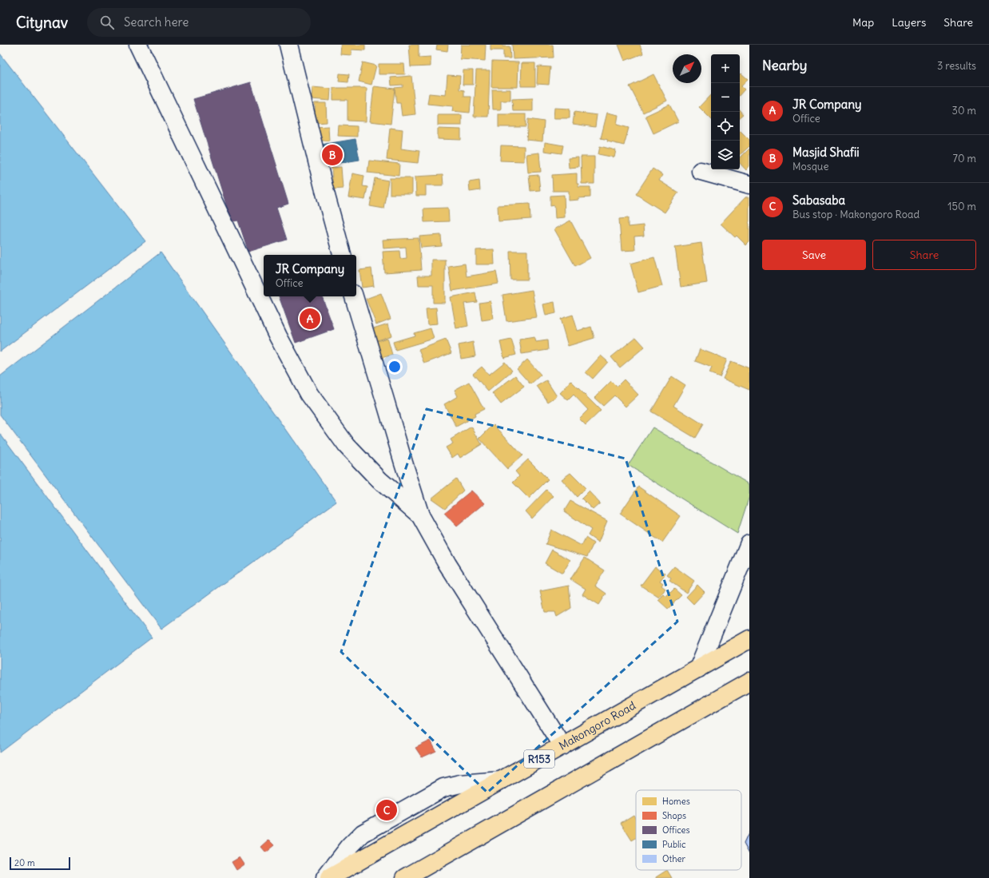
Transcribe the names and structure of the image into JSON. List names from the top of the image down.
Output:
{
  "streets": {
    "main road": ["Makongoro Road", "R153"]
  },
  "legend": [
    "Homes",
    "Shops",
    "Offices",
    "Public",
    "Other"
  ],
  "scale_bar": "20 m",
  "north": "top right",
  "page": {
    "header": "Citynav",
    "search": "Search here",
    "nav": ["Map", "Layers", "Share"],
    "heading": ["Nearby", "3 results"],
    "map_buttons": ["+", "−"],
    "list": [
      {
        "mark": "A",
        "name": "JR Company",
        "note": "Office",
        "value": "30 m"
      },
      {
        "mark": "B",
        "name": "Masjid Shafii",
        "note": "Mosque",
        "value": "70 m"
      },
      {
        "mark": "C",
        "name": "Sabasaba",
        "note": "Bus stop · Makongoro Road",
        "value": "150 m"
      }
    ],
    "pins": ["B", "A", "C"],
    "buttons": ["Save", "Share"],
    "popup": ["JR Company", "Office"],
    "scale": "20 m"
  }
}
